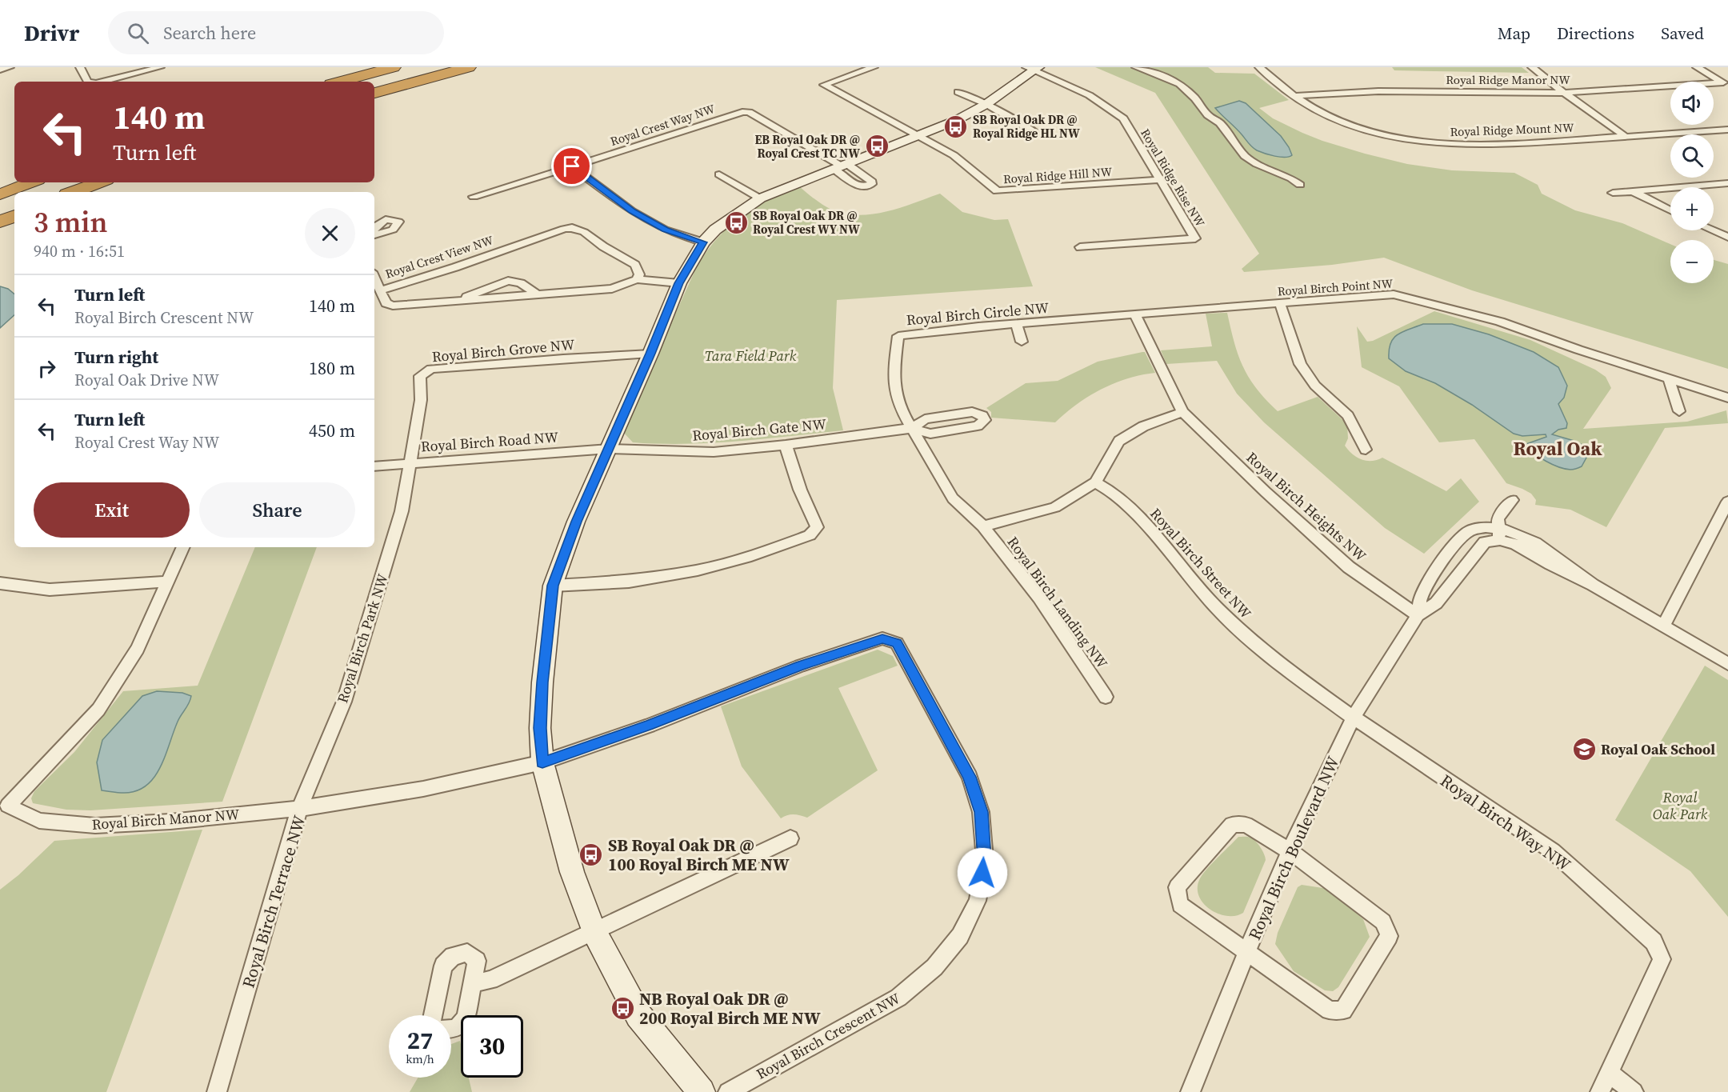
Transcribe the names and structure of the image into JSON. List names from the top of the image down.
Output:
{
  "streets": {
    "street": [
      "Royal Ridge Manor NW",
      "Royal Crest Way NW",
      "Royal Ridge Mount NW",
      "Royal Ridge Hill NW",
      "Royal Ridge Rise NW",
      "Royal Crest View NW",
      "Royal Birch Point NW",
      "Royal Birch Circle NW",
      "Royal Birch Grove NW",
      "Royal Birch Gate NW",
      "Royal Birch Road NW",
      "Royal Birch Heights NW",
      "Royal Birch Street NW",
      "Royal Birch Landing NW",
      "Royal Birch Park NW",
      "Royal Birch Manor NW",
      "Royal Birch Way NW",
      "Royal Birch Boulevard NW",
      "Royal Birch Terrace NW",
      "Royal Birch Crescent NW"
    ]
  },
  "crossings": [
    ["Royal Ridge Manor NW", "Royal Ridge Mount NW"],
    ["Royal Ridge Hill NW", "Royal Ridge Rise NW"],
    ["Royal Birch Point NW", "Royal Birch Circle NW"],
    ["Royal Birch Circle NW", "Royal Birch Gate NW"],
    ["Royal Birch Circle NW", "Royal Birch Landing NW"],
    ["Royal Birch Grove NW", "Royal Birch Road NW"],
    ["Royal Birch Grove NW", "Royal Birch Park NW"],
    ["Royal Birch Gate NW", "Royal Birch Road NW"],
    ["Royal Birch Road NW", "Royal Birch Park NW"],
    ["Royal Birch Heights NW", "Royal Birch Boulevard NW"],
    ["Royal Birch Street NW", "Royal Birch Way NW"],
    ["Royal Birch Street NW", "Royal Birch Boulevard NW"],
    ["Royal Birch Park NW", "Royal Birch Manor NW"],
    ["Royal Birch Park NW", "Royal Birch Terrace NW"],
    ["Royal Birch Manor NW", "Royal Birch Terrace NW"],
    ["Royal Birch Way NW", "Royal Birch Boulevard NW"],
    ["Royal Birch Terrace NW", "Royal Birch Crescent NW"]
  ],
  "districts": ["Royal Oak"],
  "parks": ["Tara Field Park", "Royal Oak Park"],
  "places": {
    "bus stop": [
      "SB Royal Oak DR @ Royal Ridge HL NW",
      "EB Royal Oak DR @ Royal Crest TC NW",
      "SB Royal Oak DR @ Royal Crest WY NW",
      "SB Royal Oak DR @ 100 Royal Birch ME NW",
      "NB Royal Oak DR @ 200 Royal Birch ME NW"
    ],
    "school or university": ["Royal Oak School"]
  },
  "page": {
    "header": "Drivr",
    "search": "Search here",
    "nav": ["Map", "Directions", "Saved"],
    "map_buttons": ["+", "−"],
    "turn": ["140 m", "Turn left"],
    "heading": ["3 min", "940 m · 16:51"],
    "list": [
      {
        "name": "Turn left",
        "note": "Royal Birch Crescent NW",
        "value": "140 m"
      },
      {
        "name": "Turn right",
        "note": "Royal Oak Drive NW",
        "value": "180 m"
      },
      {
        "name": "Turn left",
        "note": "Royal Crest Way NW",
        "value": "450 m"
      }
    ],
    "buttons": ["Exit", "Share"],
    "speed": "27 km/h",
    "limit": "30"
  }
}
